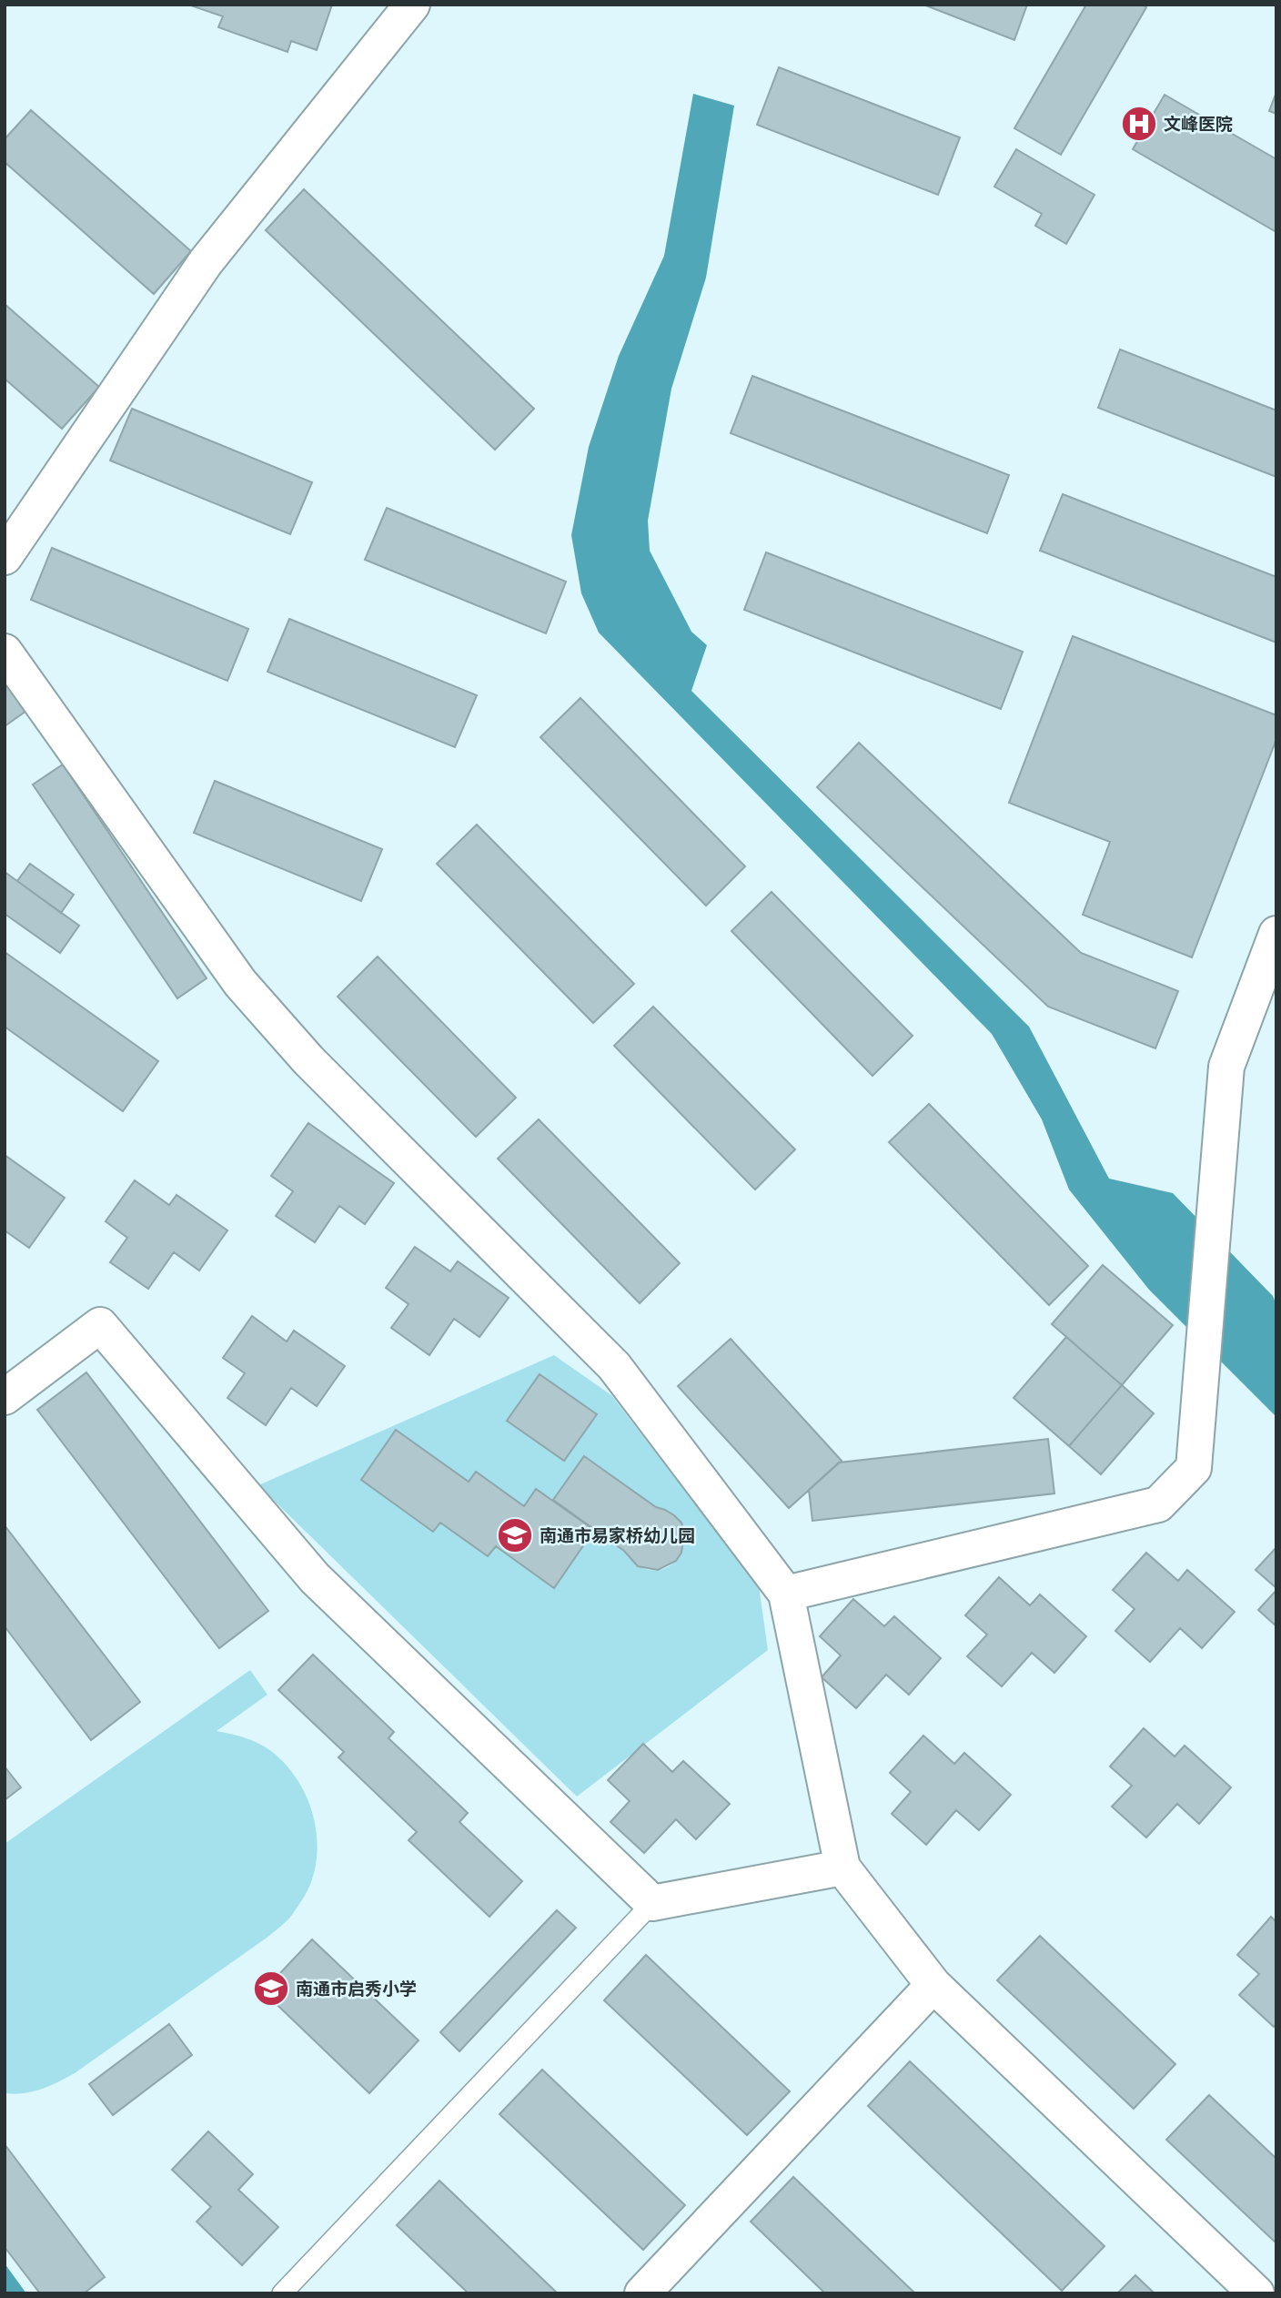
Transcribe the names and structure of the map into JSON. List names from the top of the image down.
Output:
{
  "places": {
    "hospital": ["文峰医院"],
    "school or university": ["南通市易家桥幼儿园", "南通市启秀小学"]
  }
}
